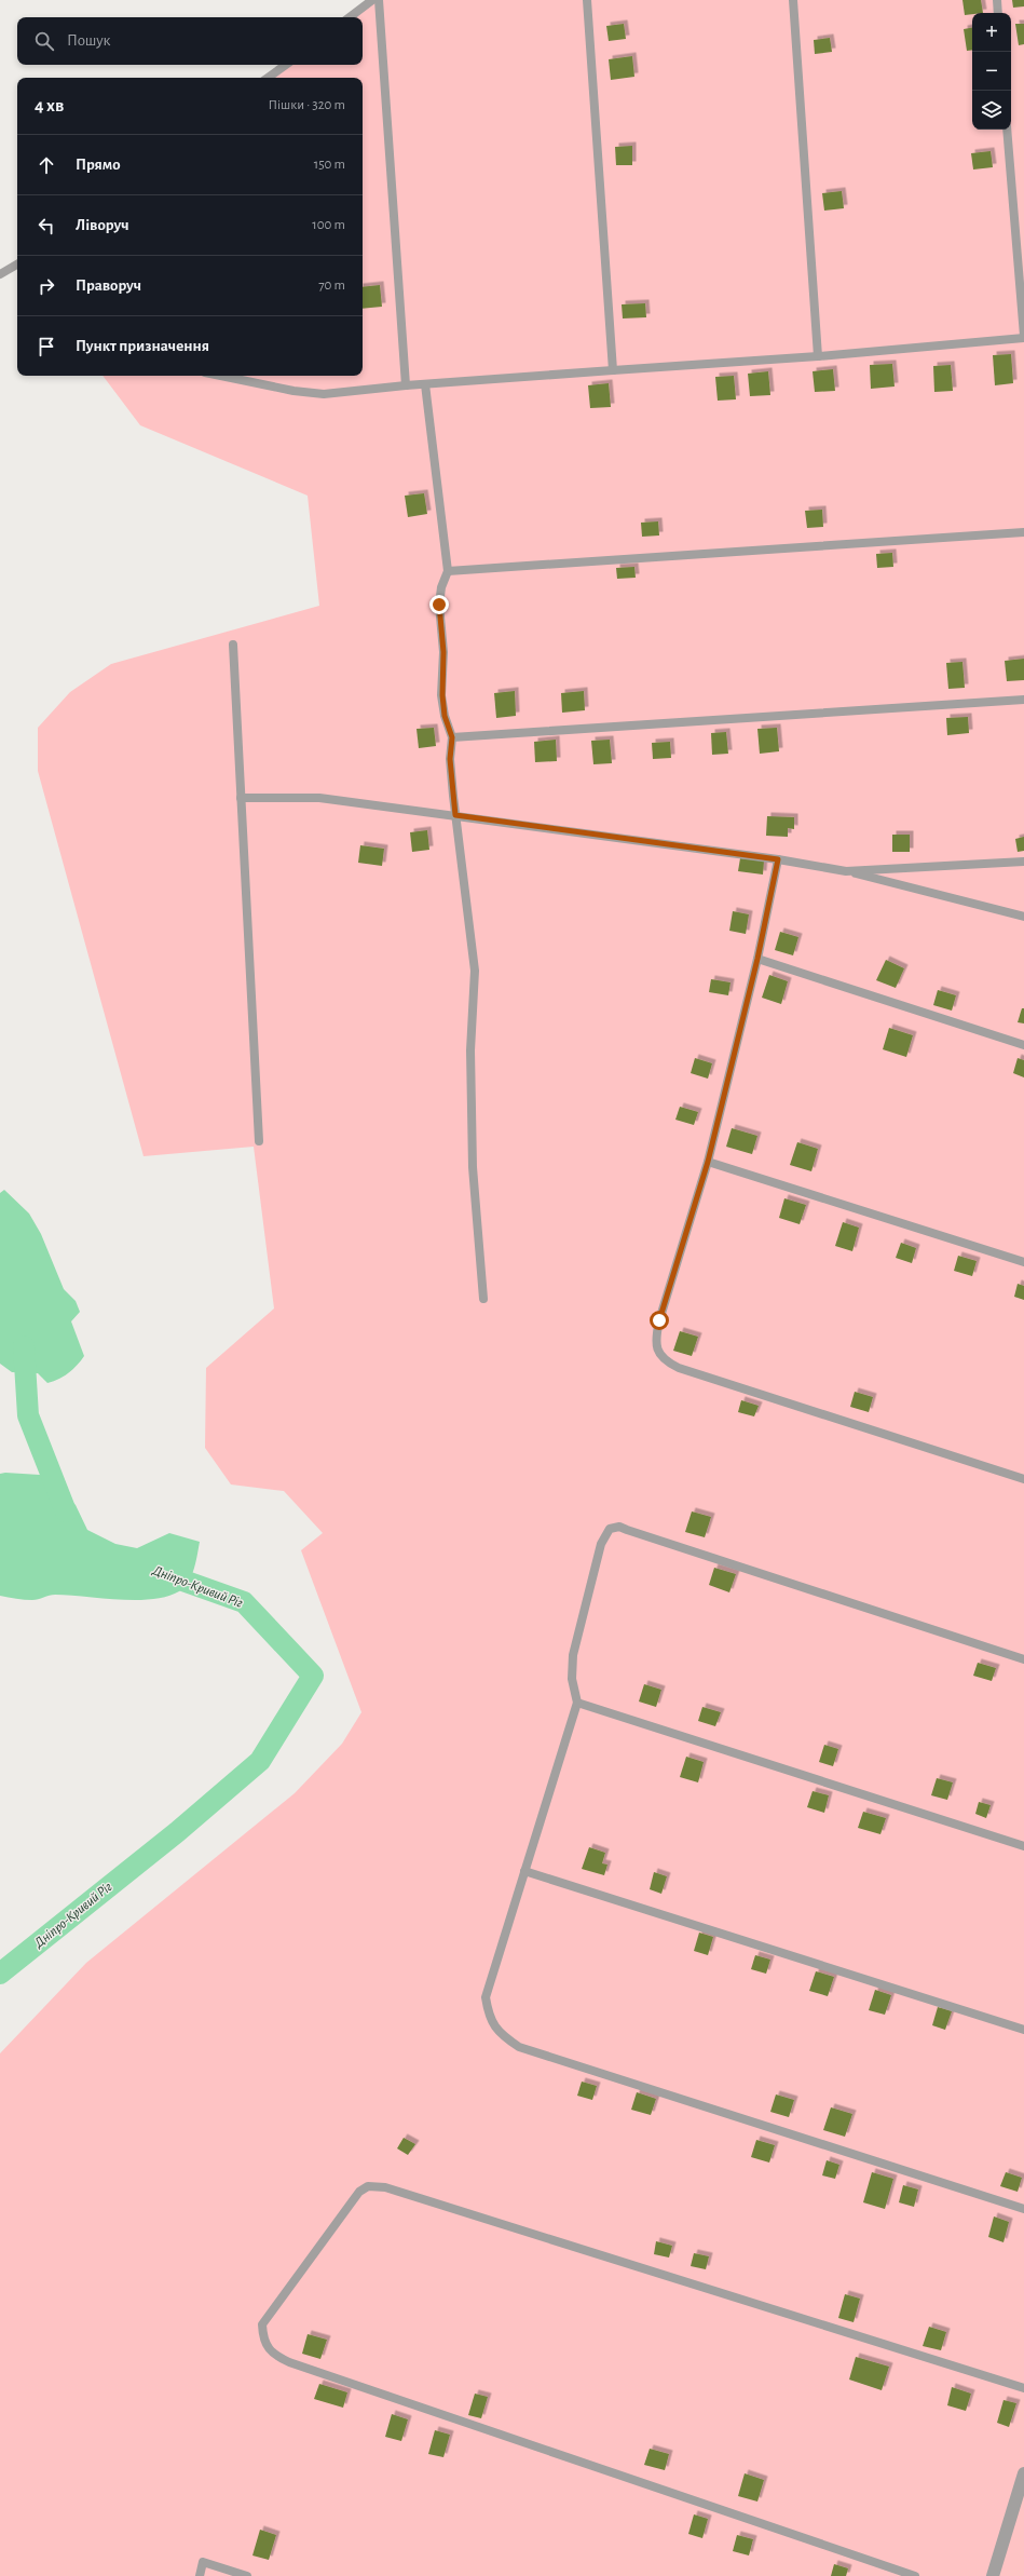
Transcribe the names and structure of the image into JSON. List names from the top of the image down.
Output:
{
  "water": ["Дніпро-Кривий Ріг"],
  "page": {
    "map_buttons": ["+", "−"],
    "search": "Пошук",
    "heading": ["4 хв", "Пішки · 320 m"],
    "list": [
      ["Прямо", "150 m"],
      ["Ліворуч", "100 m"],
      ["Праворуч", "70 m"],
      "Пункт призначення"
    ]
  }
}
